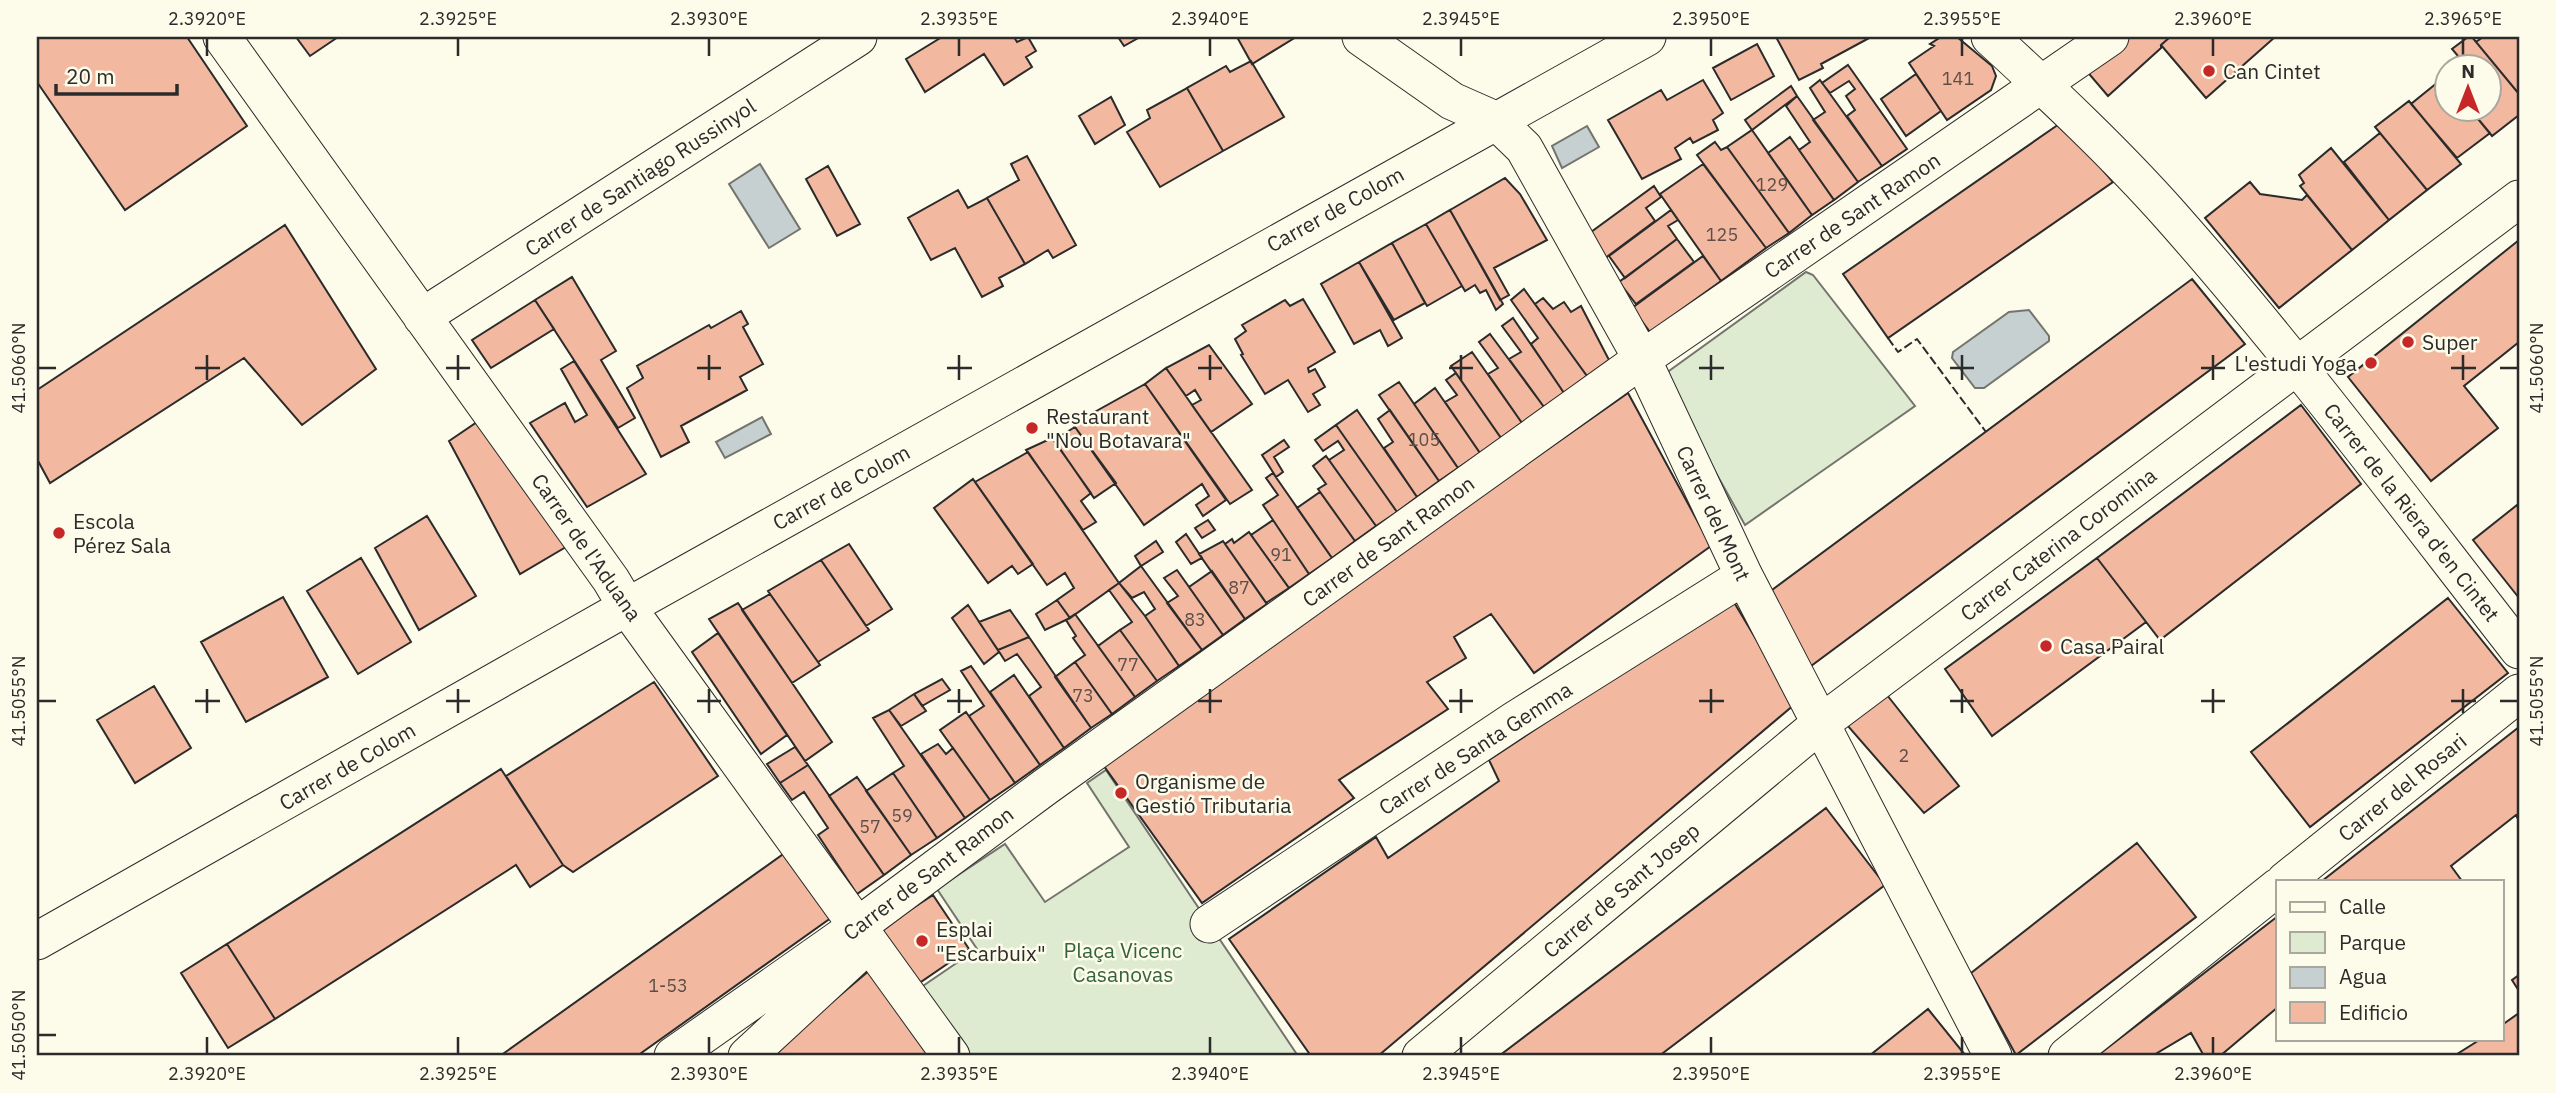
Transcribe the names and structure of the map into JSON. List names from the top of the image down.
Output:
{
  "streets": {
    "street": [
      "Carrer de Santiago Russinyol",
      "Carrer de Colom",
      "Carrer de Sant Ramon",
      "Carrer de la Riera d'en Cintet",
      "Carrer del Mont",
      "Carrer Caterina Coromina",
      "Carrer de l'Aduana",
      "Carrer de Santa Gemma",
      "Carrer del Rosari",
      "Carrer de Sant Josep"
    ]
  },
  "crossings": [
    ["Carrer de Santiago Russinyol", "Carrer de l'Aduana"],
    ["Carrer de Colom", "Carrer del Mont"],
    ["Carrer de Colom", "Carrer de l'Aduana"],
    ["Carrer de Sant Ramon", "Carrer de la Riera d'en Cintet"],
    ["Carrer de Sant Ramon", "Carrer del Mont"],
    ["Carrer de Sant Ramon", "Carrer de l'Aduana"],
    ["Carrer de la Riera d'en Cintet", "Carrer Caterina Coromina"],
    ["Carrer del Mont", "Carrer Caterina Coromina"],
    ["Carrer del Mont", "Carrer de Santa Gemma"],
    ["Carrer del Mont", "Carrer de Sant Josep"],
    ["Carrer Caterina Coromina", "Carrer de Sant Josep"]
  ],
  "parks": ["Plaça Vicenc Casanovas"],
  "places": [
    "Can Cintet",
    "Super",
    "L'estudi Yoga",
    "Restaurant \"Nou Botavara\"",
    "Escola Pérez Sala",
    "Casa Pairal",
    "Organisme de Gestió Tributaria",
    "Esplai \"Escarbuix\""
  ],
  "house_numbers": [
    "141",
    "129",
    "125",
    "105",
    "91",
    "87",
    "83",
    "77",
    "73",
    "2",
    "59",
    "57",
    "1-53"
  ],
  "legend": [
    "Calle",
    "Parque",
    "Agua",
    "Edificio"
  ],
  "scale_bar": "20 m",
  "north": "top",
  "coordinates": [
    "2.3920°E",
    "2.3925°E",
    "2.3930°E",
    "2.3935°E",
    "2.3940°E",
    "2.3945°E",
    "2.3950°E",
    "2.3955°E",
    "2.3960°E",
    "2.3965°E",
    "41.5060°N",
    "41.5055°N",
    "41.5050°N"
  ]
}
